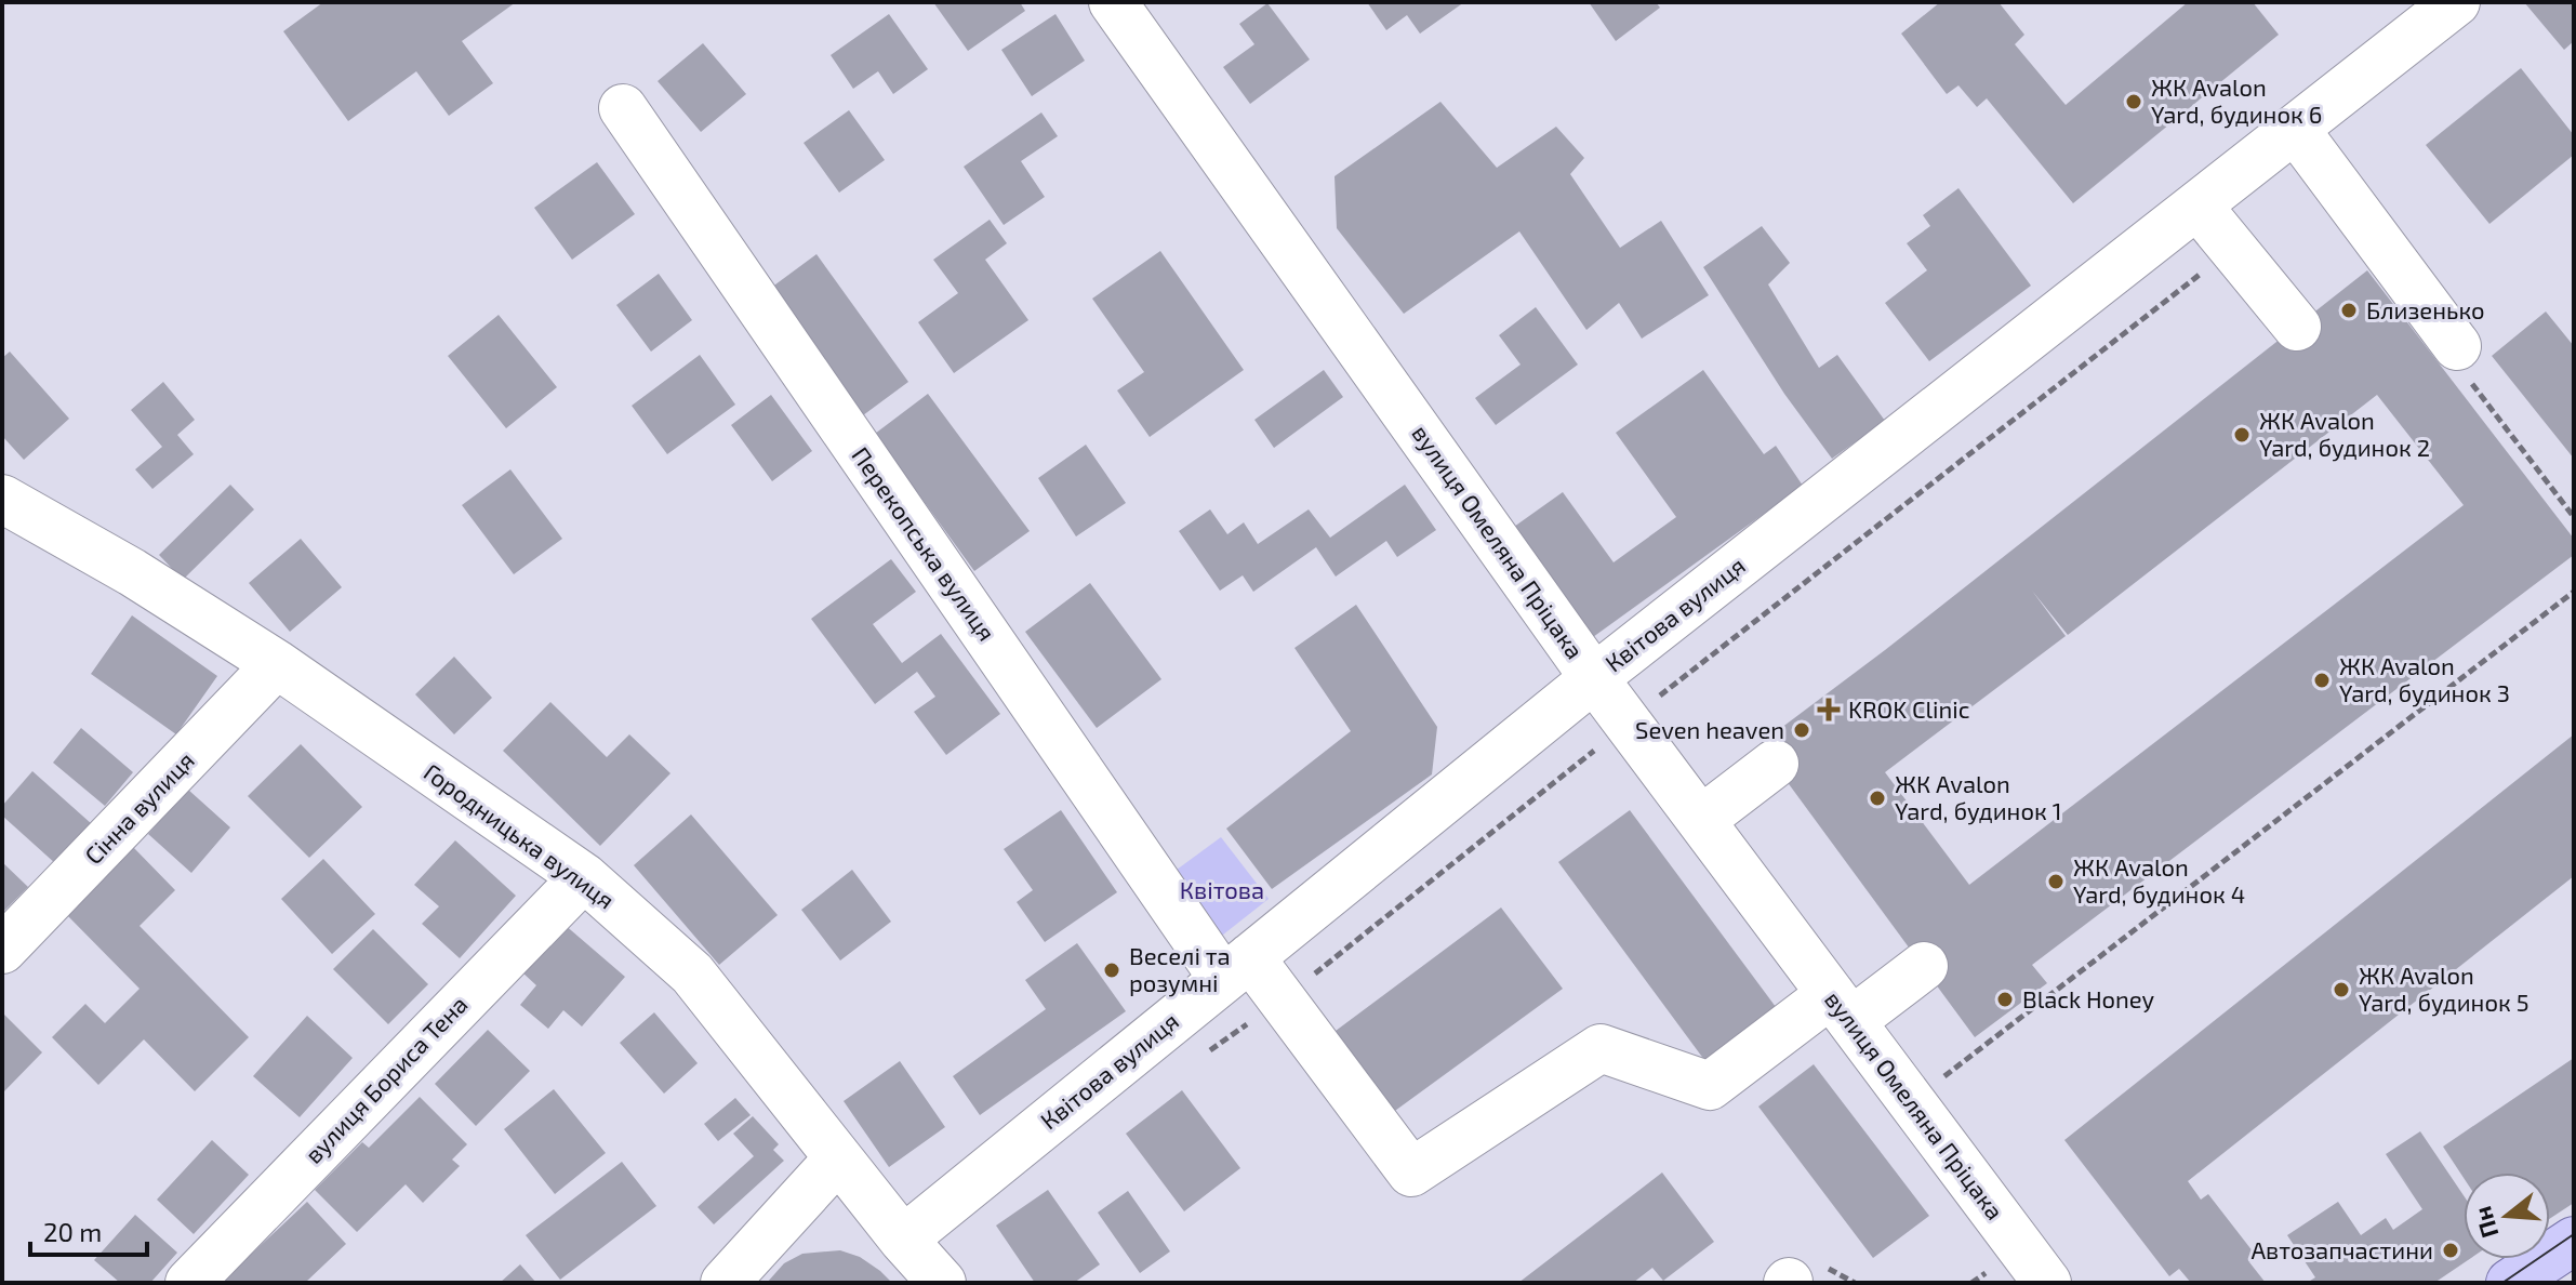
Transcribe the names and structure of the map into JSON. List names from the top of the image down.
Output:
{
  "streets": {
    "street": [
      "вулиця Омеляна Пріцака",
      "Перекопська вулиця",
      "Квітова вулиця",
      "Сінна вулиця",
      "Городницька вулиця",
      "вулиця Бориса Тена"
    ]
  },
  "crossings": [
    ["вулиця Омеляна Пріцака", "Перекопська вулиця"],
    ["вулиця Омеляна Пріцака", "Квітова вулиця"],
    ["Перекопська вулиця", "Квітова вулиця"],
    ["Квітова вулиця", "Городницька вулиця"],
    ["Сінна вулиця", "Городницька вулиця"],
    ["Городницька вулиця", "вулиця Бориса Тена"]
  ],
  "parks": ["Квітова"],
  "places": {
    "other": [
      "ЖК Avalon Yard, будинок 6",
      "Близенько",
      "ЖК Avalon Yard, будинок 2",
      "ЖК Avalon Yard, будинок 3",
      "Seven heaven",
      "ЖК Avalon Yard, будинок 1",
      "ЖК Avalon Yard, будинок 4",
      "Веселі та розумні",
      "ЖК Avalon Yard, будинок 5",
      "Black Honey",
      "Автозапчастини"
    ],
    "health": ["KROK Clinic"]
  },
  "scale_bar": "20 m",
  "north": "left"
}
